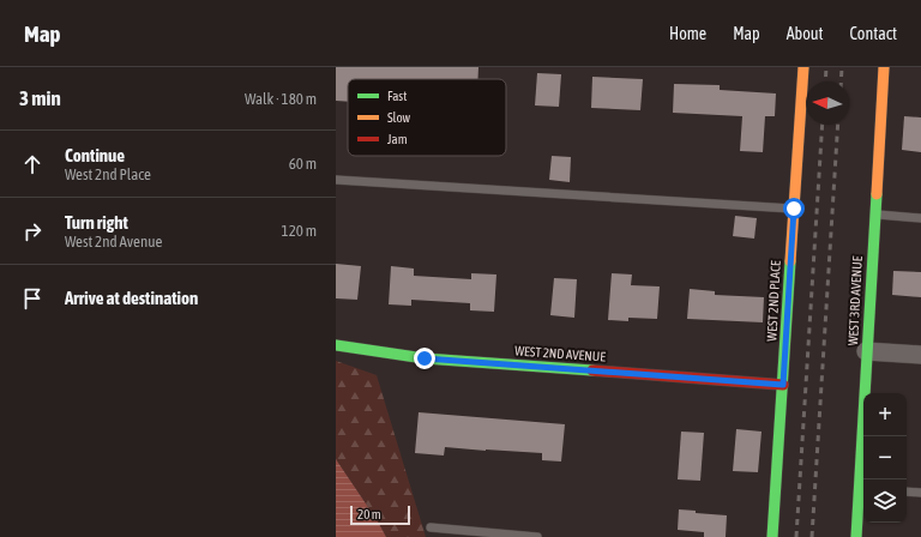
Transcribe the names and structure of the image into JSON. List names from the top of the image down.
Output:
{
  "streets": {
    "street": ["WEST 2ND PLACE", "WEST 3RD AVENUE", "WEST 2ND AVENUE"]
  },
  "crossings": [
    ["WEST 2ND PLACE", "WEST 2ND AVENUE"]
  ],
  "legend": ["Fast", "Slow", "Jam"],
  "scale_bar": "20 m",
  "north": "left",
  "page": {
    "header": "Map",
    "nav": [
      "Home",
      "Map",
      "About",
      "Contact"
    ],
    "heading": ["3 min", "Walk · 180 m"],
    "list": [
      ["Continue", "West 2nd Place", "60 m"],
      ["Turn right", "West 2nd Avenue", "120 m"],
      "Arrive at destination"
    ],
    "map_buttons": ["+", "−"],
    "scale": "20 m"
  }
}
